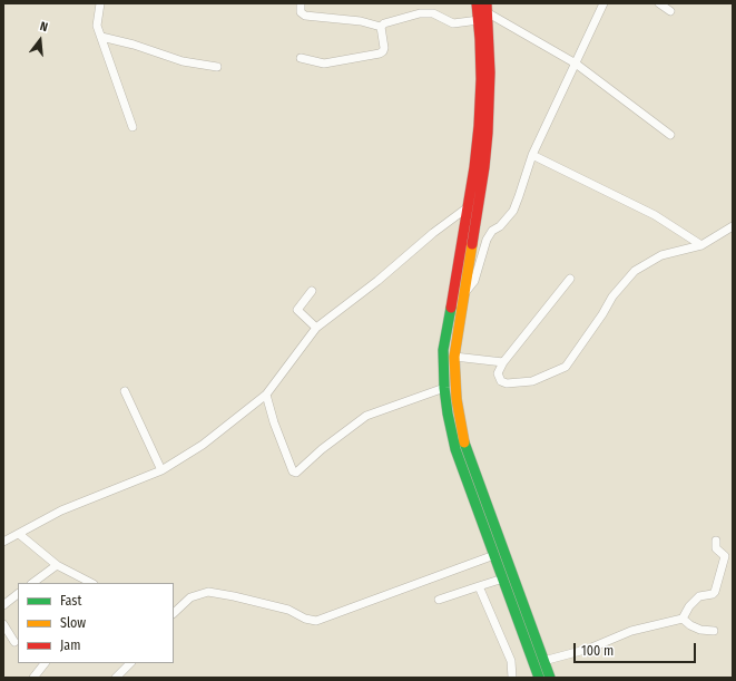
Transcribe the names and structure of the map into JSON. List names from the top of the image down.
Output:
{
  "legend": ["Fast", "Slow", "Jam"],
  "scale_bar": "100 m",
  "north": "top"
}
